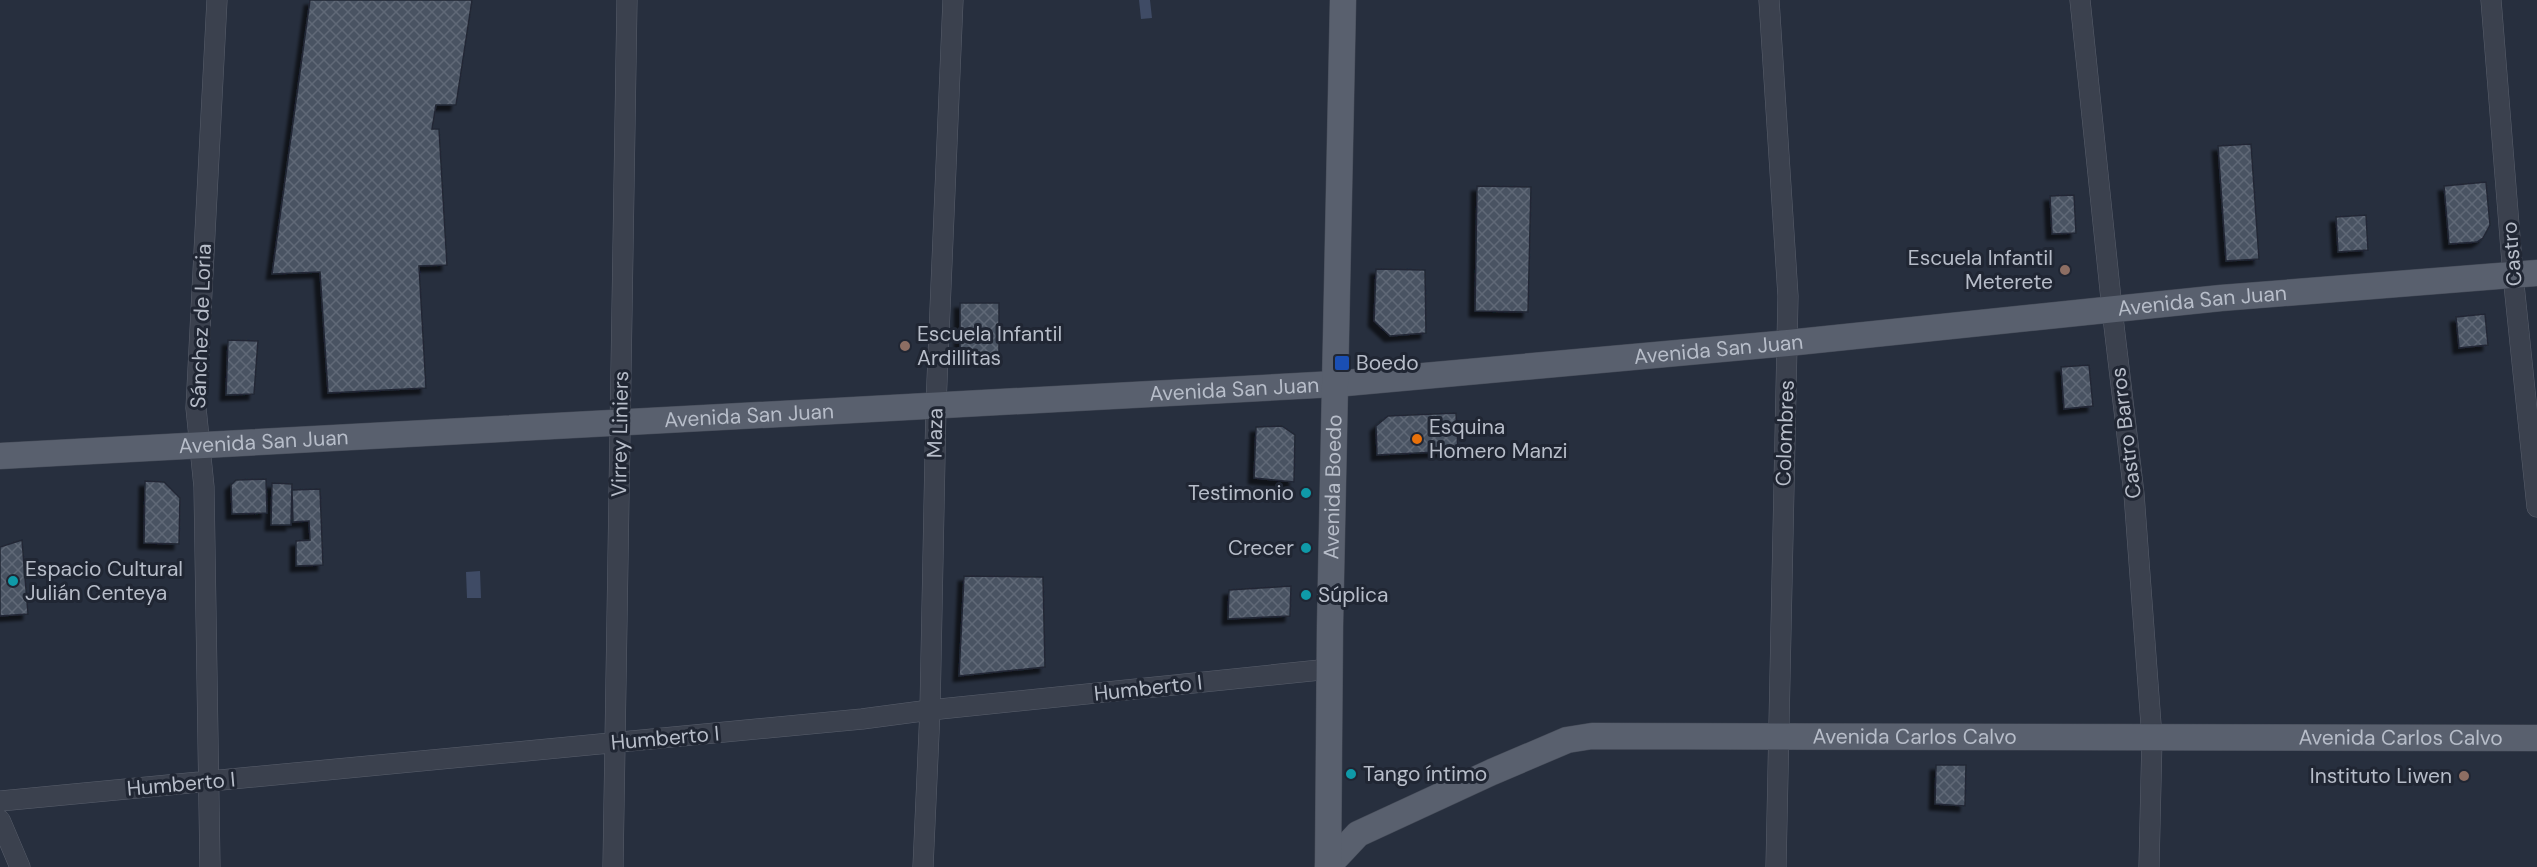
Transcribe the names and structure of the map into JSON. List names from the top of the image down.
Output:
{
  "streets": {
    "main road": ["Avenida San Juan", "Avenida Boedo", "Avenida Carlos Calvo"],
    "street": [
      "Castro",
      "Sánchez de Loria",
      "Maza",
      "Colombres",
      "Castro Barros",
      "Virrey Liniers",
      "Humberto I"
    ]
  },
  "crossings": [
    ["Castro", "Avenida San Juan"],
    ["Avenida San Juan", "Sánchez de Loria"],
    ["Avenida San Juan", "Maza"],
    ["Avenida San Juan", "Colombres"],
    ["Avenida San Juan", "Castro Barros"],
    ["Avenida San Juan", "Virrey Liniers"],
    ["Avenida San Juan", "Avenida Boedo"],
    ["Sánchez de Loria", "Humberto I"],
    ["Maza", "Humberto I"],
    ["Colombres", "Avenida Carlos Calvo"],
    ["Castro Barros", "Avenida Carlos Calvo"],
    ["Virrey Liniers", "Humberto I"],
    ["Avenida Boedo", "Humberto I"],
    ["Avenida Boedo", "Avenida Carlos Calvo"]
  ],
  "places": {
    "other": [
      "Escuela Infantil Meterete",
      "Escuela Infantil Ardillitas",
      "Esquina Homero Manzi",
      "Testimonio",
      "Crecer",
      "Espacio Cultural Julián Centeya",
      "Súplica",
      "Tango íntimo",
      "Instituto Liwen"
    ],
    "transit": ["Boedo"]
  }
}
